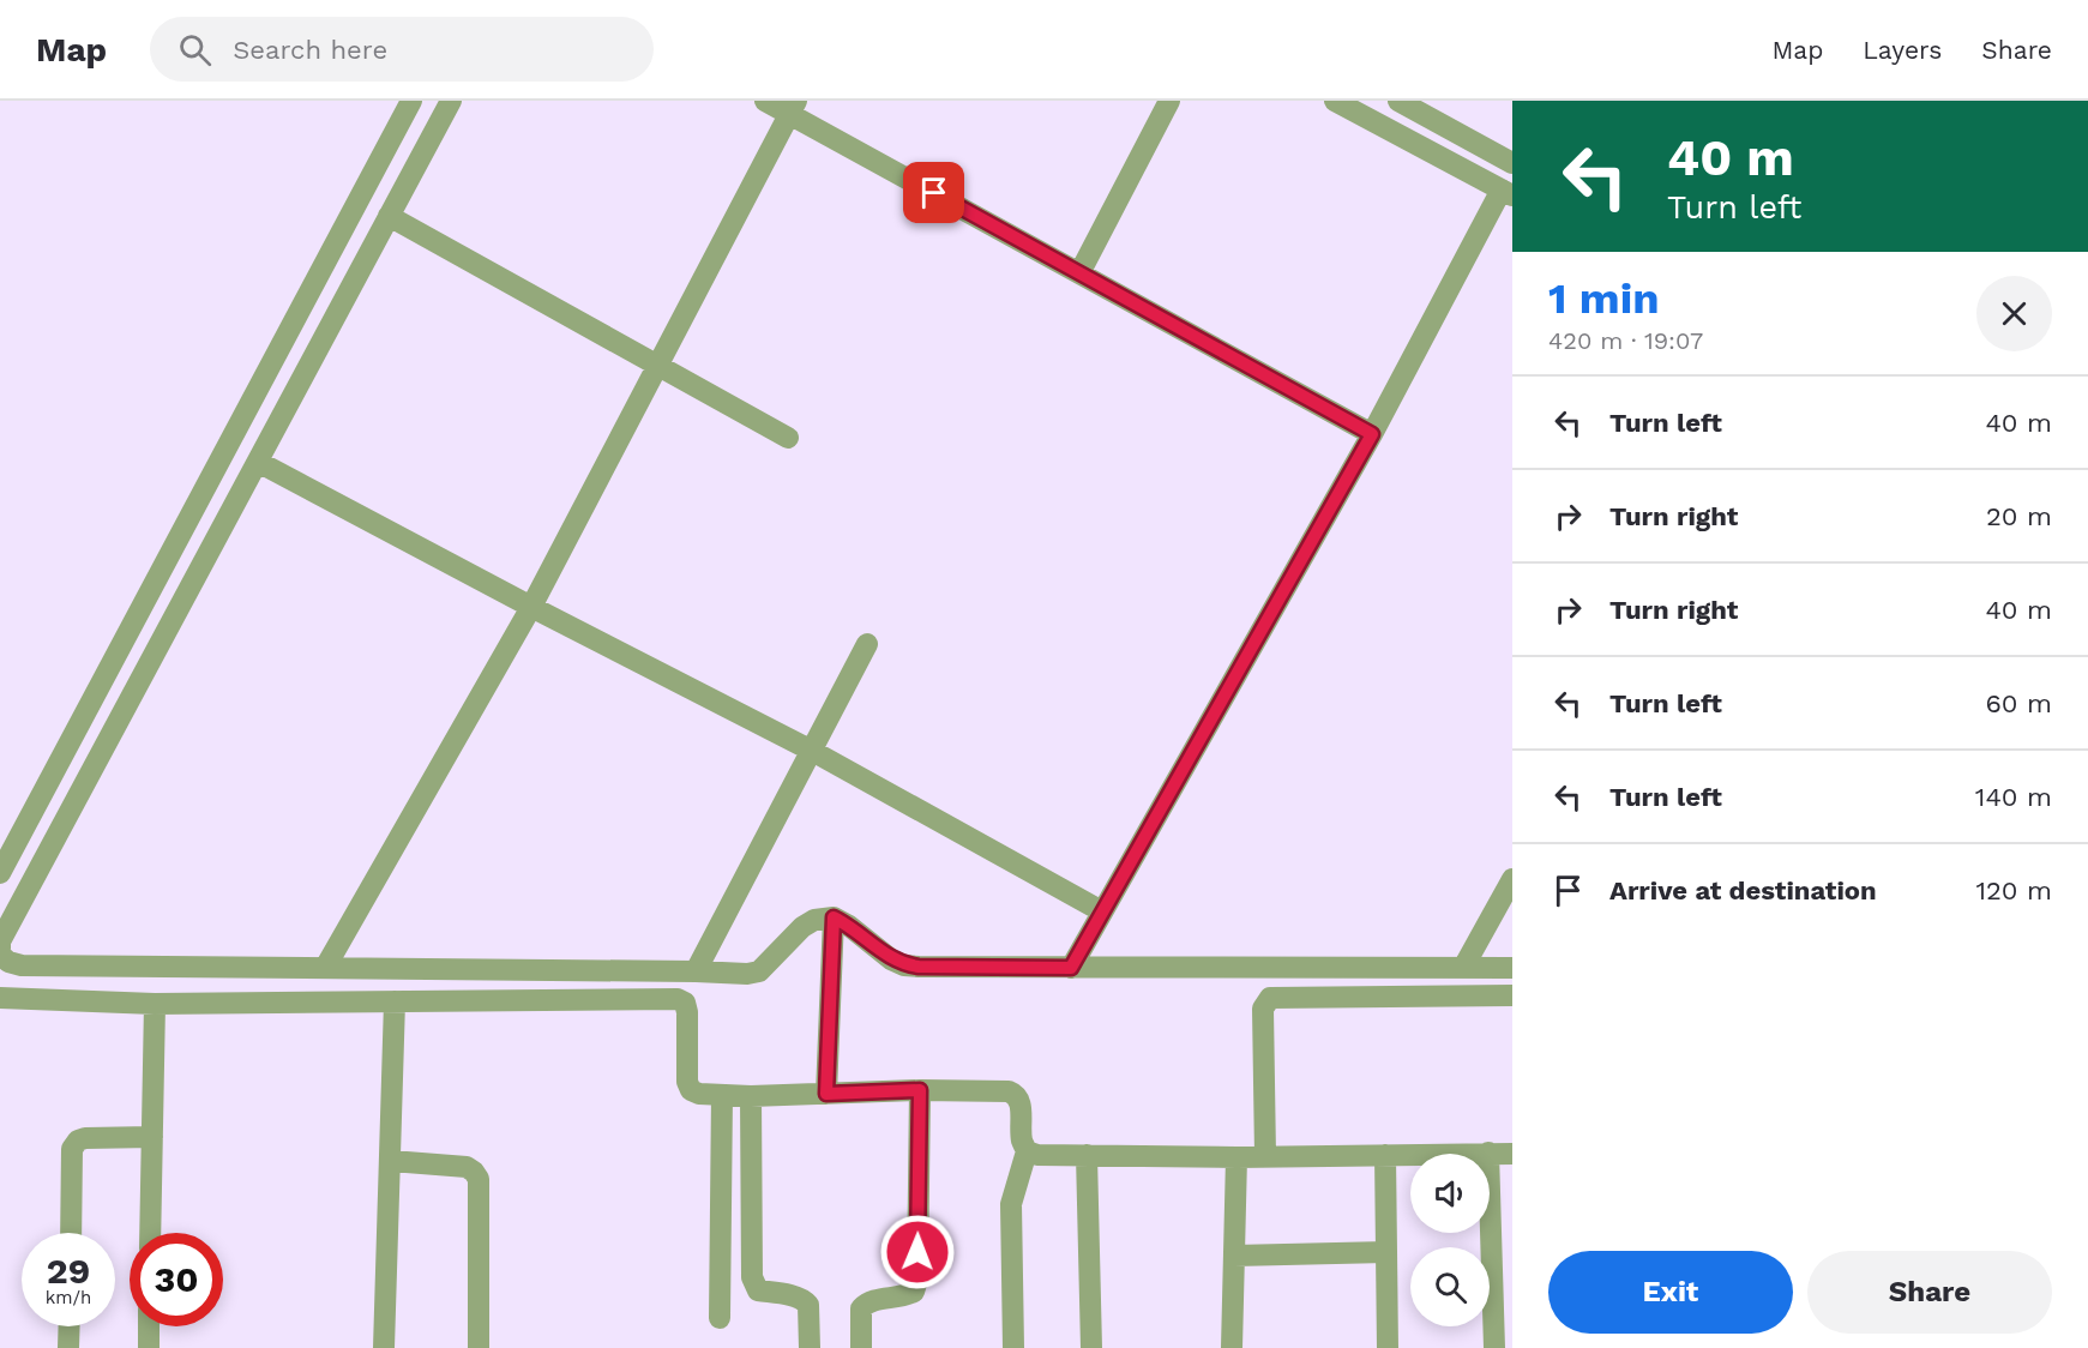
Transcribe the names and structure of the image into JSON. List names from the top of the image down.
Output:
{
  "page": {
    "header": "Map",
    "search": "Search here",
    "nav": ["Map", "Layers", "Share"],
    "turn": ["40 m", "Turn left"],
    "heading": ["1 min", "420 m · 19:07"],
    "list": [
      {
        "name": "Turn left",
        "value": "40 m"
      },
      {
        "name": "Turn right",
        "value": "20 m"
      },
      {
        "name": "Turn right",
        "value": "40 m"
      },
      {
        "name": "Turn left",
        "value": "60 m"
      },
      {
        "name": "Turn left",
        "value": "140 m"
      },
      {
        "name": "Arrive at destination",
        "value": "120 m"
      }
    ],
    "speed": "29 km/h",
    "limit": "30",
    "buttons": ["Exit", "Share"]
  }
}
